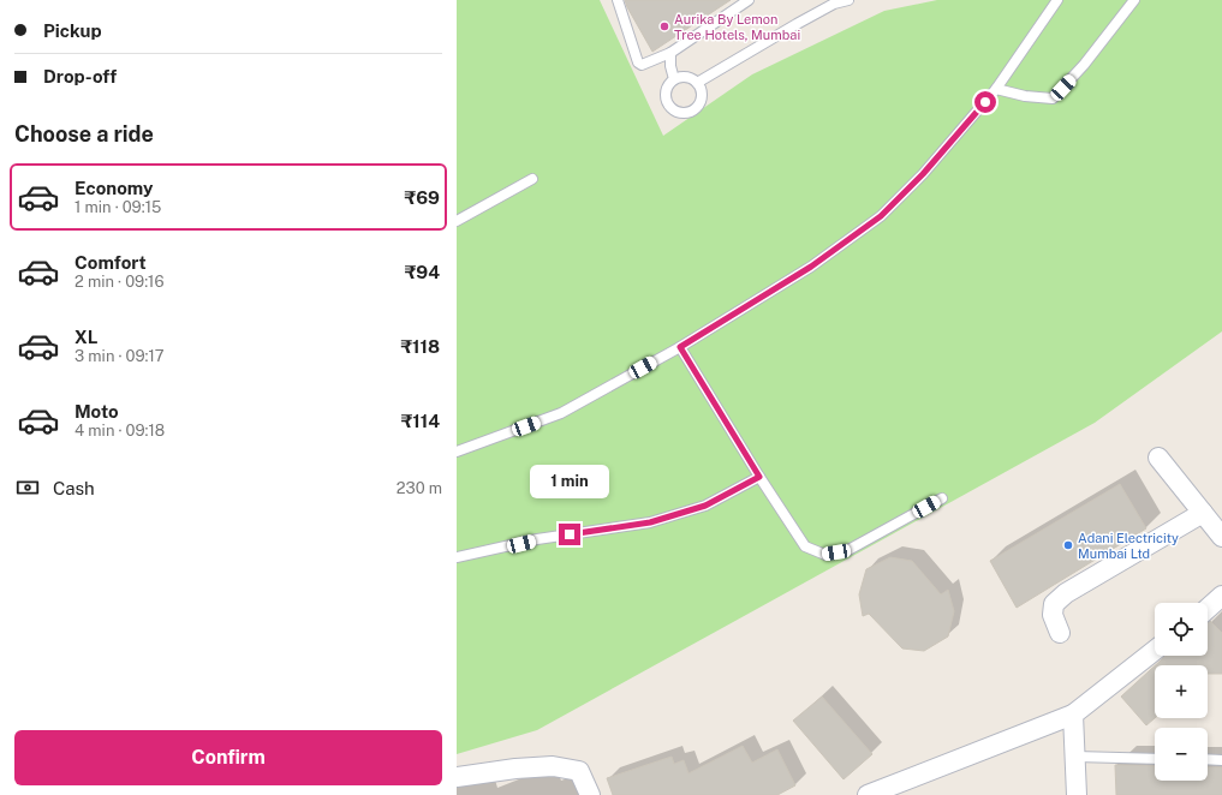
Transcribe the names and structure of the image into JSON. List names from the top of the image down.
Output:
{
  "places": ["Aurika By Lemon Tree Hotels, Mumbai", "Adani Electricity Mumbai Ltd"],
  "page": {
    "banner": ["Pickup", "Drop-off"],
    "heading": "Choose a ride",
    "list": [
      {
        "name": "Economy",
        "note": "1 min · 09:15",
        "value": "₹69"
      },
      {
        "name": "Comfort",
        "note": "2 min · 09:16",
        "value": "₹94"
      },
      {
        "name": "XL",
        "note": "3 min · 09:17",
        "value": "₹118"
      },
      {
        "name": "Moto",
        "note": "4 min · 09:18",
        "value": "₹114"
      }
    ],
    "pay": ["Cash", "230 m"],
    "bubble": "1 min",
    "map_buttons": ["+", "−"],
    "buttons": "Confirm"
  }
}
